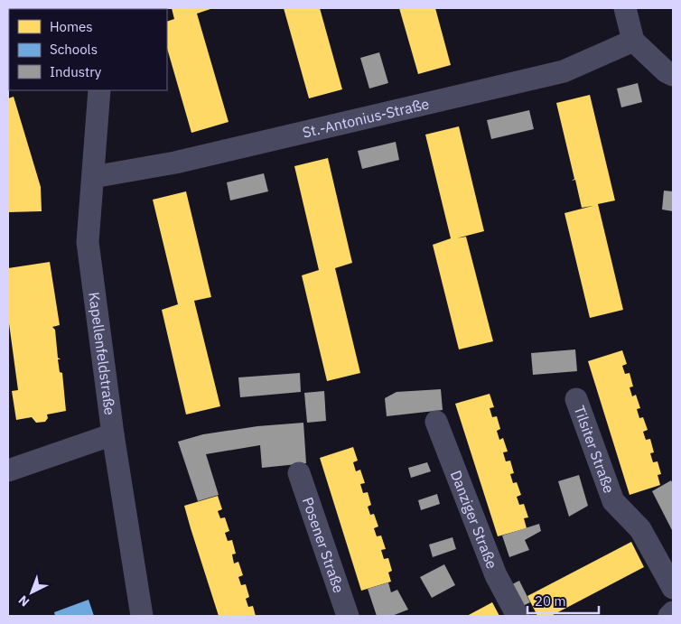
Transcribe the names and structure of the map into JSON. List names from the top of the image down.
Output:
{
  "streets": {
    "street": [
      "St.-Antonius-Straße",
      "Kapellenfeldstraße",
      "Tilsiter Straße",
      "Danziger Straße",
      "Posener Straße"
    ]
  },
  "crossings": [
    ["St.-Antonius-Straße", "Kapellenfeldstraße"]
  ],
  "legend": ["Homes", "Schools", "Industry"],
  "scale_bar": "20 m",
  "north": "bottom left"
}
